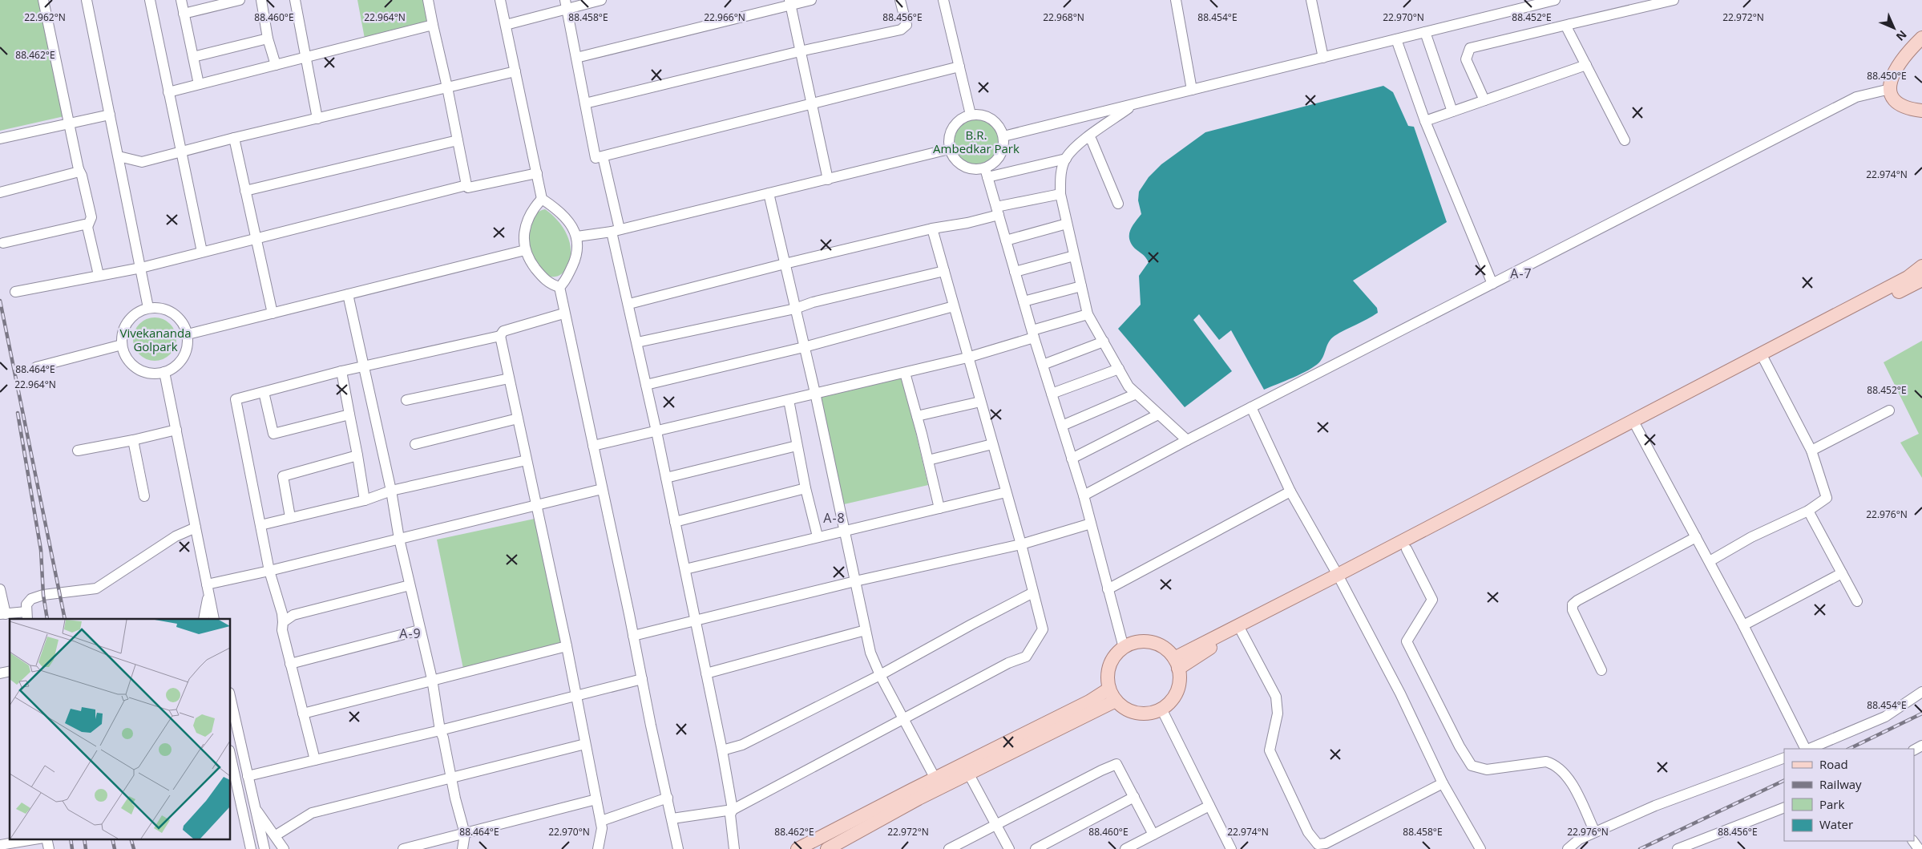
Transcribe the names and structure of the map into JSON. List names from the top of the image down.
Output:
{
  "districts": ["A-7", "A-8", "A-9"],
  "parks": ["B.R. Ambedkar Park", "Vivekananda Golpark"],
  "legend": [
    "Road",
    "Railway",
    "Park",
    "Water"
  ],
  "north": "bottom right",
  "coordinates": [
    "22.962°N",
    "88.460°E",
    "22.964°N",
    "88.458°E",
    "22.966°N",
    "88.456°E",
    "22.968°N",
    "88.454°E",
    "22.970°N",
    "88.452°E",
    "22.972°N",
    "88.462°E",
    "88.450°E",
    "22.974°N",
    "88.464°E",
    "22.976°N"
  ]
}
